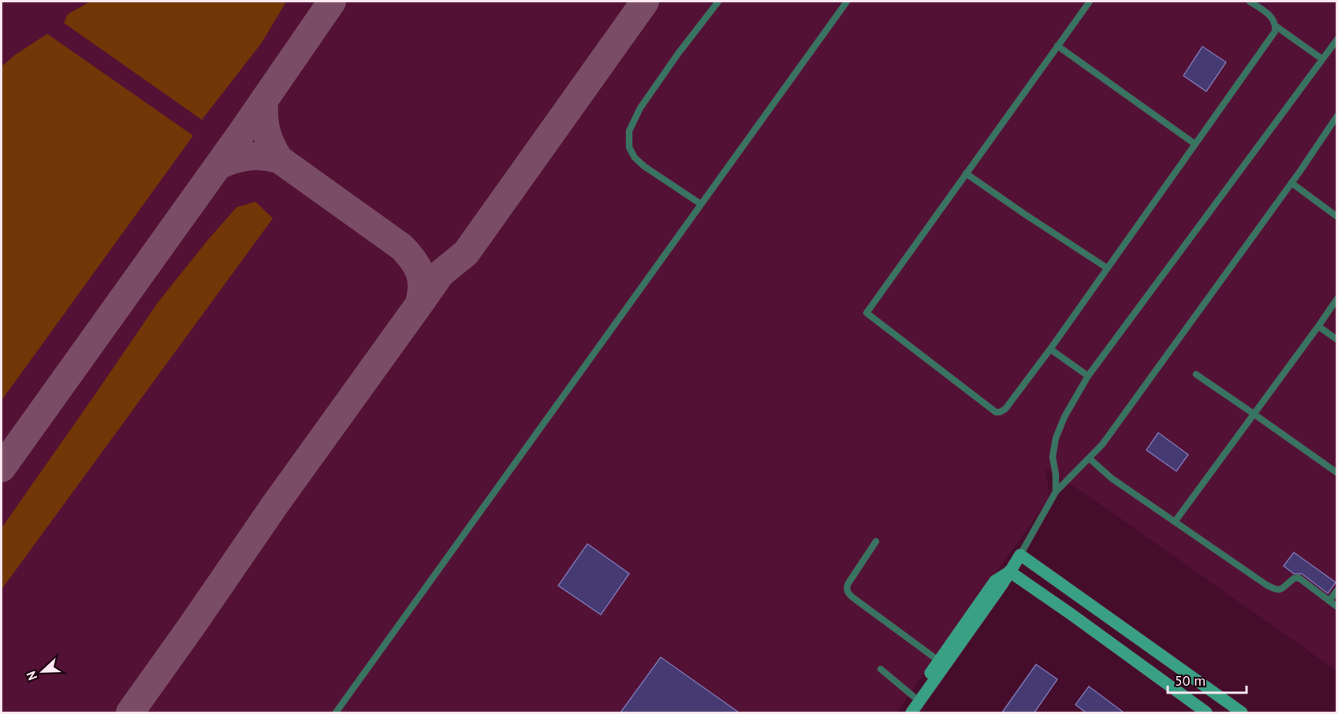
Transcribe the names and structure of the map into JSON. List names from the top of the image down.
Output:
{
  "scale_bar": "50 m",
  "north": "left"
}
